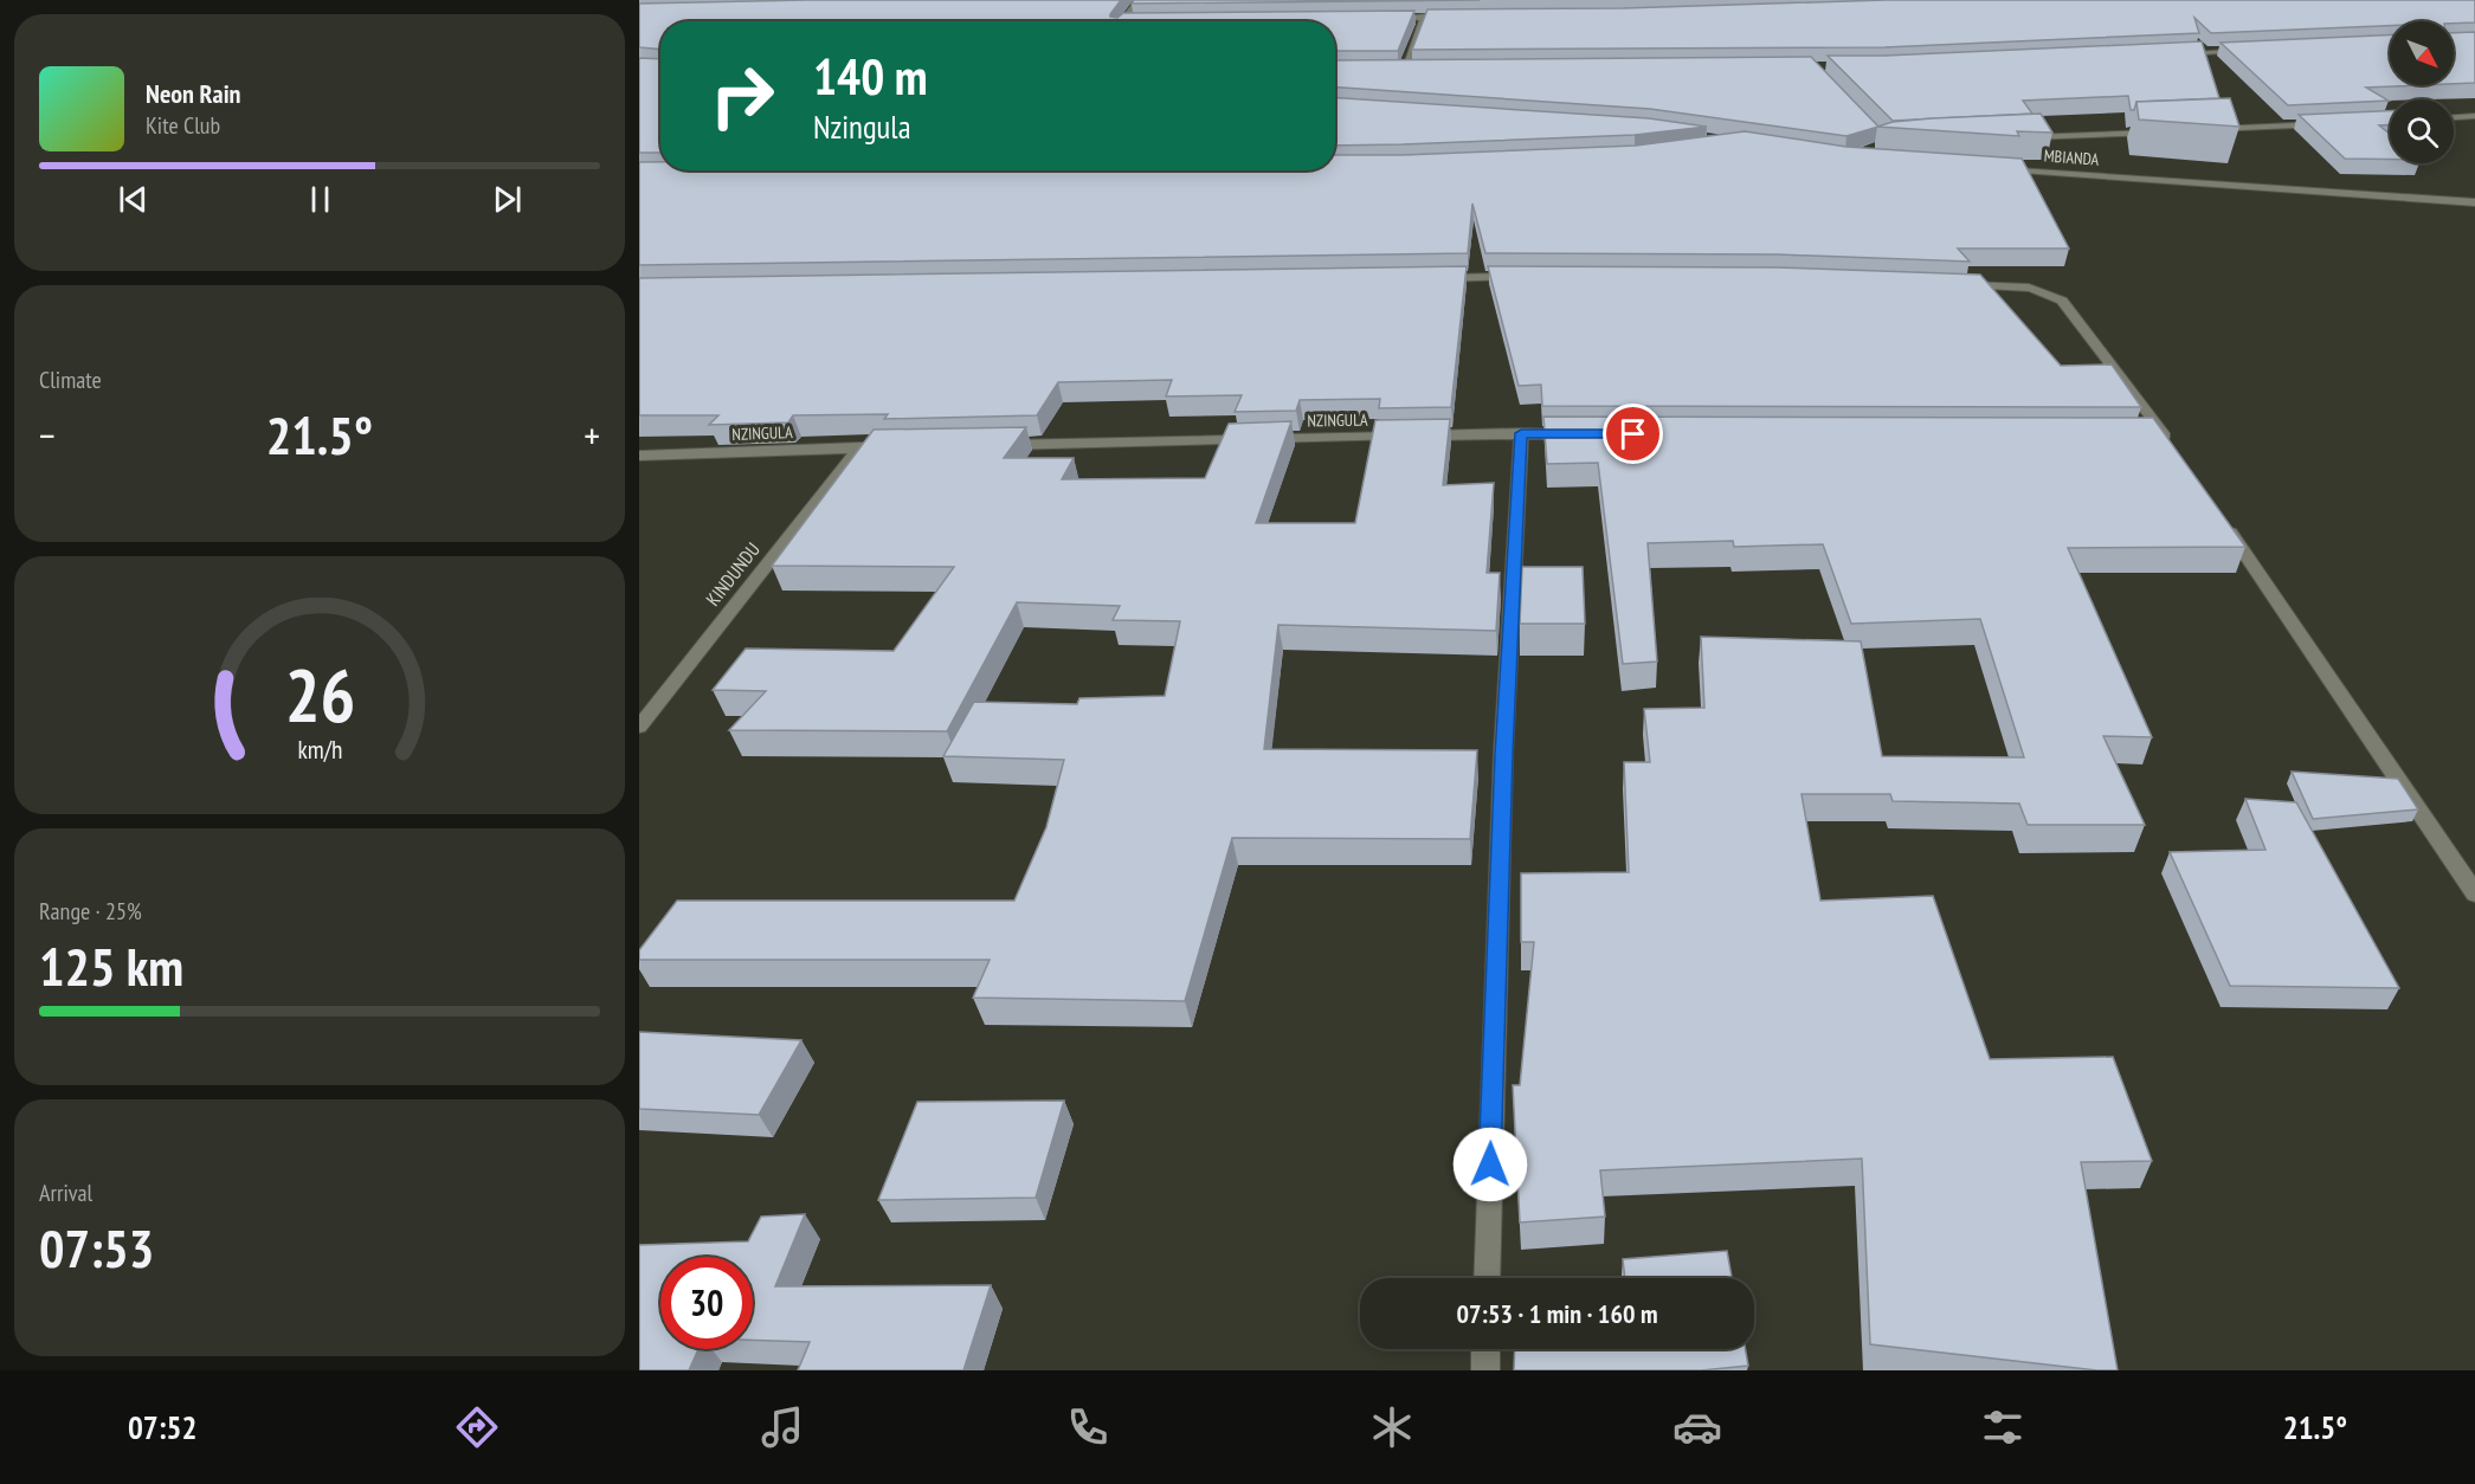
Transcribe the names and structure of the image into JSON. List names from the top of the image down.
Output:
{
  "streets": {
    "street": ["MBIANDA", "NZINGULA", "KINDUNDU"]
  },
  "crossings": [
    ["NZINGULA", "KINDUNDU"]
  ],
  "north": "bottom right",
  "page": {
    "turn": ["140 m", "Nzingula"],
    "song": ["Neon Rain", "Kite Club"],
    "tile": [
      "Climate",
      ["Range · 25%", "125 km"],
      ["Arrival", "07:53"]
    ],
    "heat": ["−", "21.5°", "+"],
    "limit": "30",
    "trip": "07:53 · 1 min · 160 m",
    "tabs": ["07:52", "21.5°"],
    "gauge": ["26", "km/h"]
  }
}
